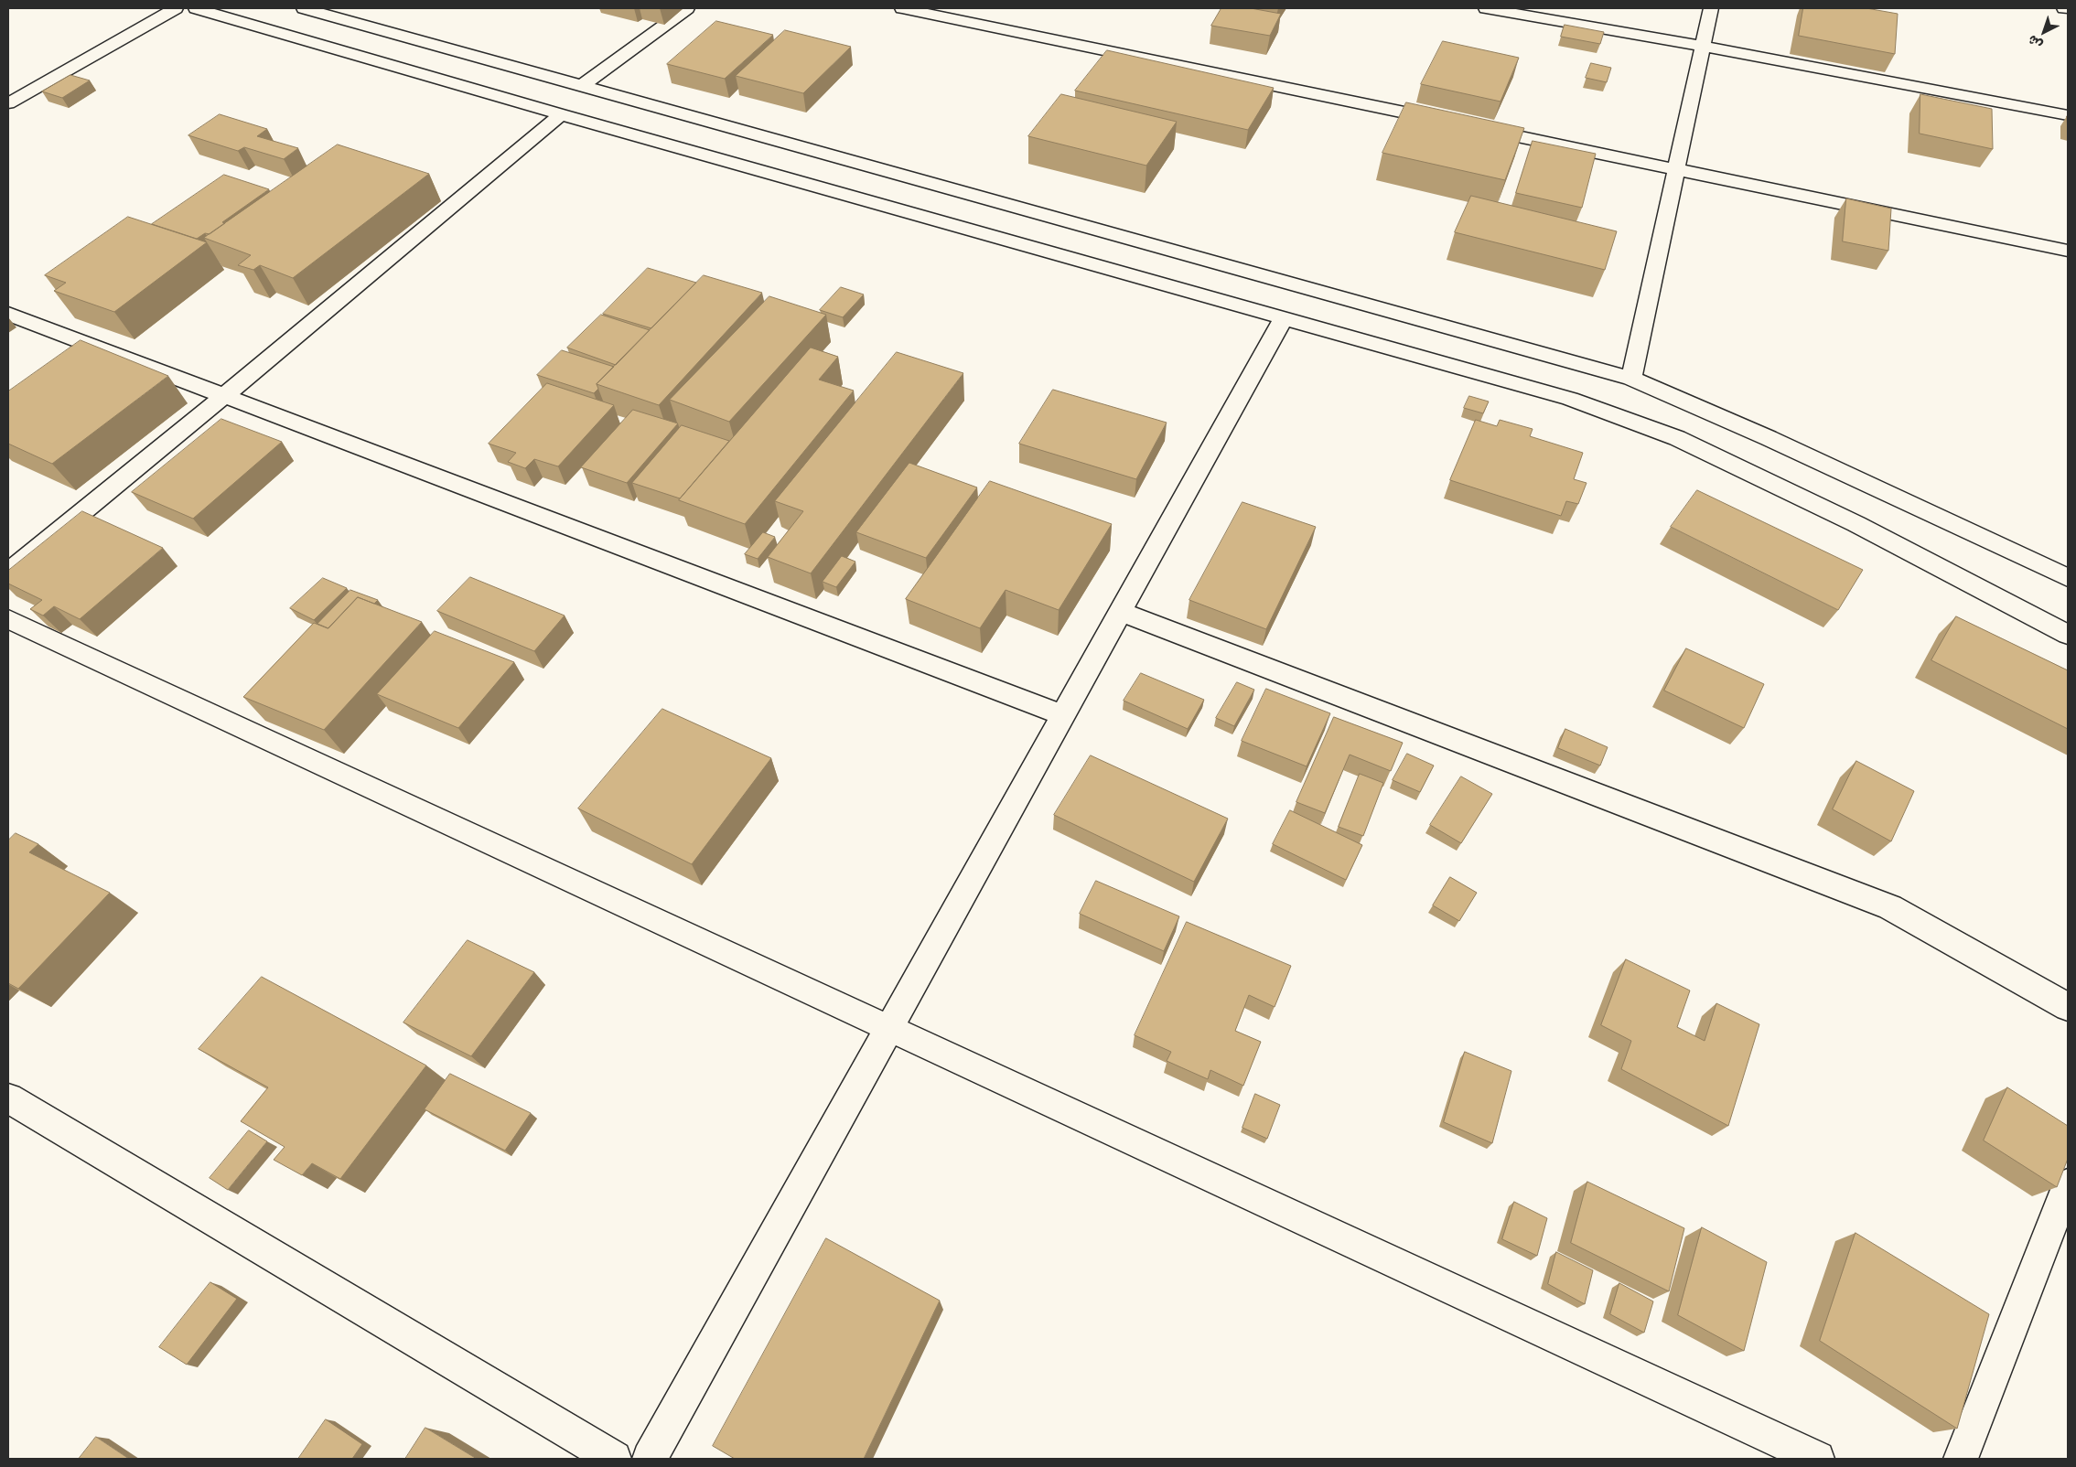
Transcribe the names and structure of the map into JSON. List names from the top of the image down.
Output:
{
  "north": "bottom left"
}
